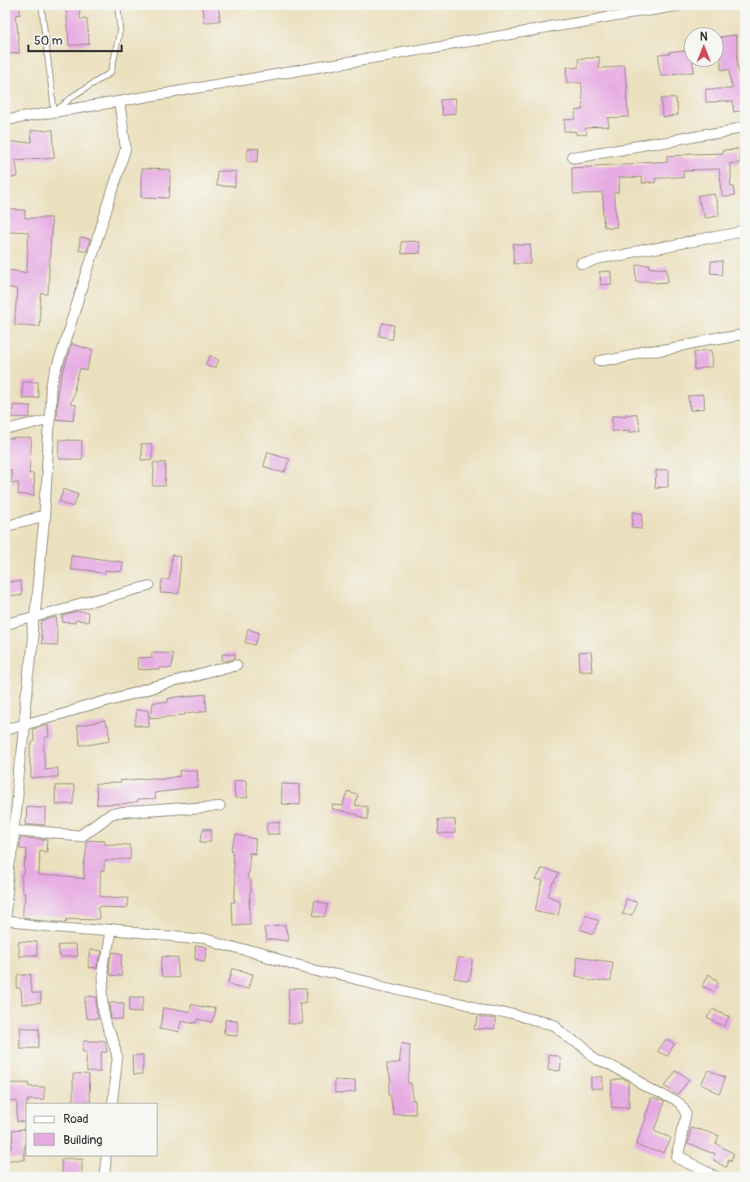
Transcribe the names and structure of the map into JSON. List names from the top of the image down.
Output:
{
  "legend": ["Road", "Building"],
  "scale_bar": "50 m",
  "north": "top"
}
